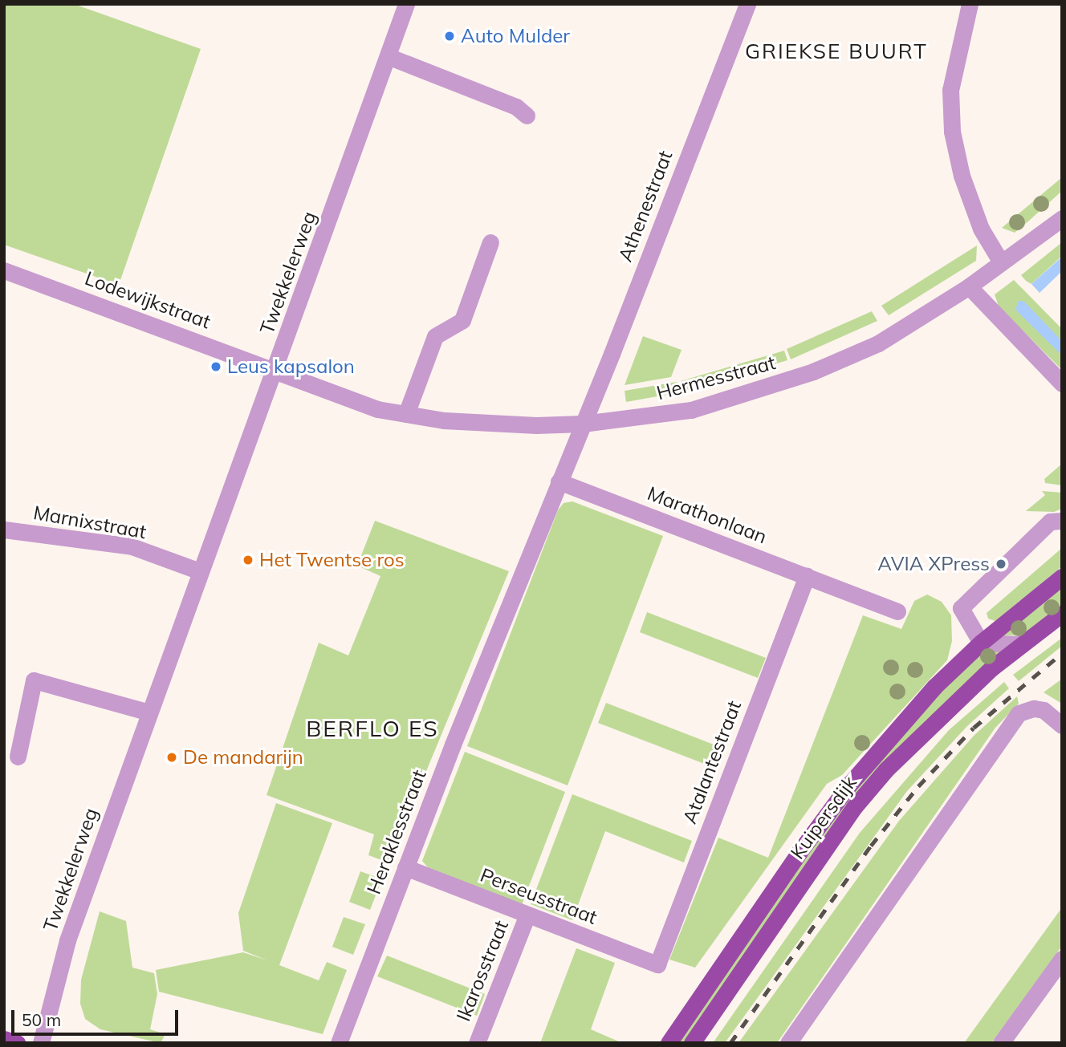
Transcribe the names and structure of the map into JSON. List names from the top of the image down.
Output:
{
  "streets": {
    "main road": ["Kuipersdijk"],
    "street": [
      "Athenestraat",
      "Twekkelerweg",
      "Lodewijkstraat",
      "Hermesstraat",
      "Marathonlaan",
      "Marnixstraat",
      "Atalantestraat",
      "Heraklesstraat",
      "Perseusstraat",
      "Ikarosstraat"
    ]
  },
  "crossings": [
    ["Athenestraat", "Hermesstraat"],
    ["Twekkelerweg", "Lodewijkstraat"],
    ["Twekkelerweg", "Hermesstraat"],
    ["Twekkelerweg", "Marnixstraat"],
    ["Lodewijkstraat", "Hermesstraat"],
    ["Marathonlaan", "Atalantestraat"],
    ["Marathonlaan", "Heraklesstraat"],
    ["Atalantestraat", "Perseusstraat"],
    ["Heraklesstraat", "Perseusstraat"],
    ["Perseusstraat", "Ikarosstraat"]
  ],
  "districts": ["GRIEKSE BUURT", "BERFLO ES"],
  "places": [
    "Auto Mulder",
    "Leus kapsalon",
    "Het Twentse ros",
    "AVIA XPress",
    "De mandarijn"
  ],
  "scale_bar": "50 m"
}
